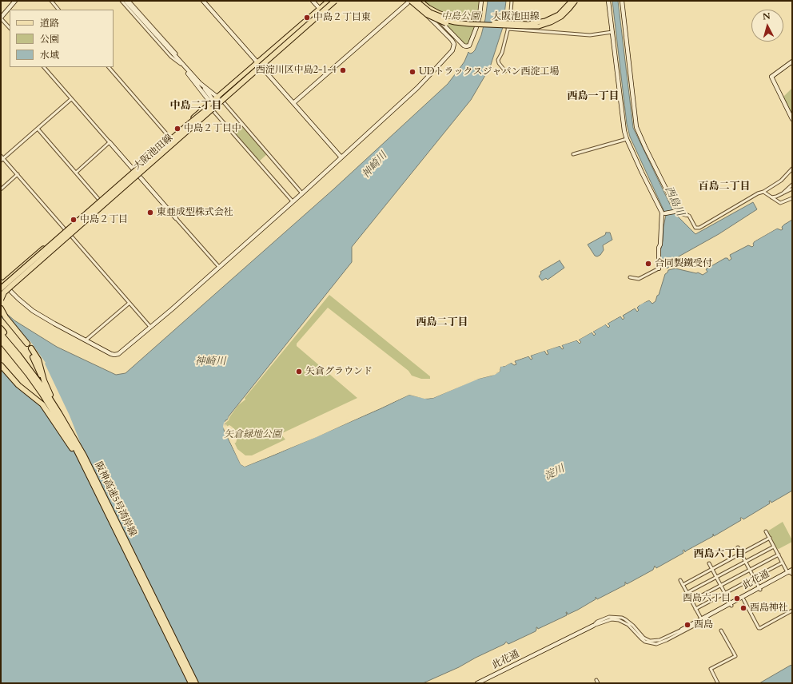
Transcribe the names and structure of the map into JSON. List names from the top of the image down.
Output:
{
  "streets": {
    "highway": ["阪神高速5号湾岸線"],
    "main road": ["大阪池田線"],
    "street": ["此花通"]
  },
  "districts": [
    "西島一丁目",
    "中島二丁目",
    "百島二丁目",
    "西島二丁目",
    "酉島六丁目"
  ],
  "water": ["神崎川", "西島川", "淀川"],
  "parks": ["中島公園", "矢倉緑地公園"],
  "places": [
    "中島２丁目東",
    "西淀川区中島2-1-4",
    "UDトラックスジャパン西淀工場",
    "中島２丁目中",
    "東亜成型株式会社",
    "中島２丁目",
    "合同製鐵受付",
    "矢倉グラウンド",
    "酉島六丁目",
    "酉島神社",
    "酉島"
  ],
  "legend": ["道路", "公園", "水域"],
  "north": "top"
}
